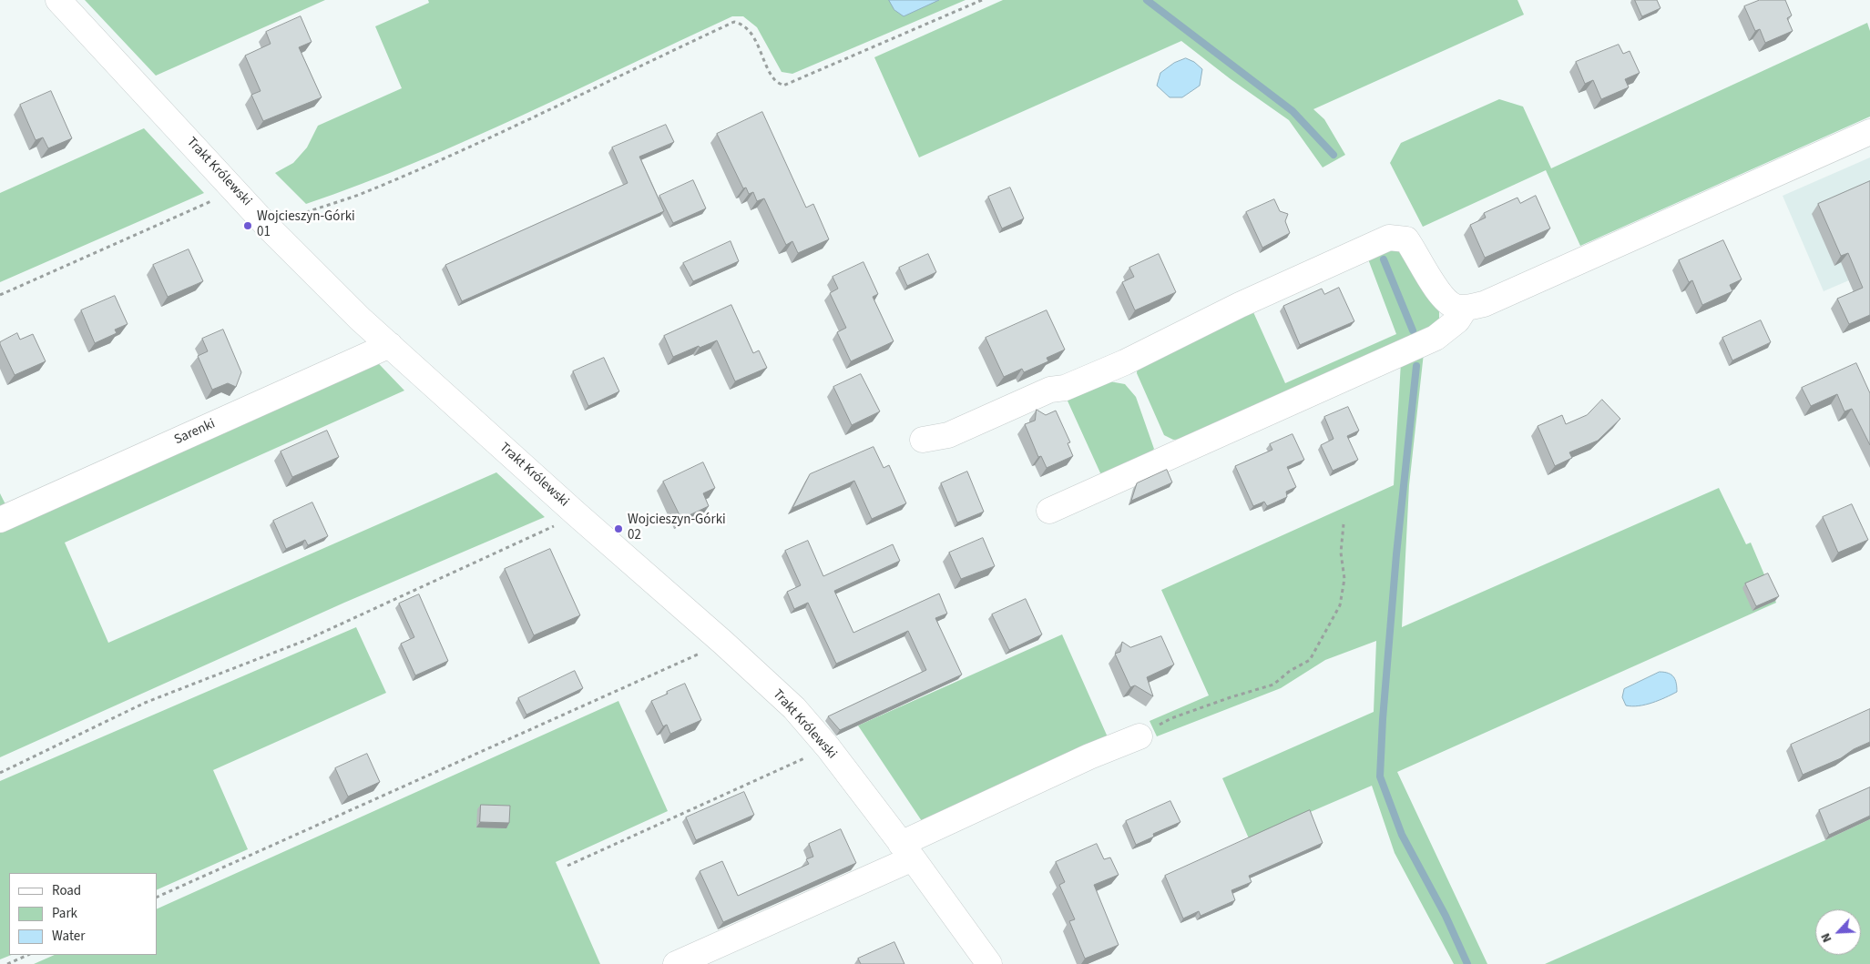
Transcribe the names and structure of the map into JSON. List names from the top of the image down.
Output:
{
  "streets": {
    "street": ["Trakt Królewski", "Sarenki"]
  },
  "crossings": [
    ["Trakt Królewski", "Sarenki"]
  ],
  "places": ["Wojcieszyn-Górki 01", "Wojcieszyn-Górki 02"],
  "legend": ["Road", "Park", "Water"],
  "north": "bottom left"
}
